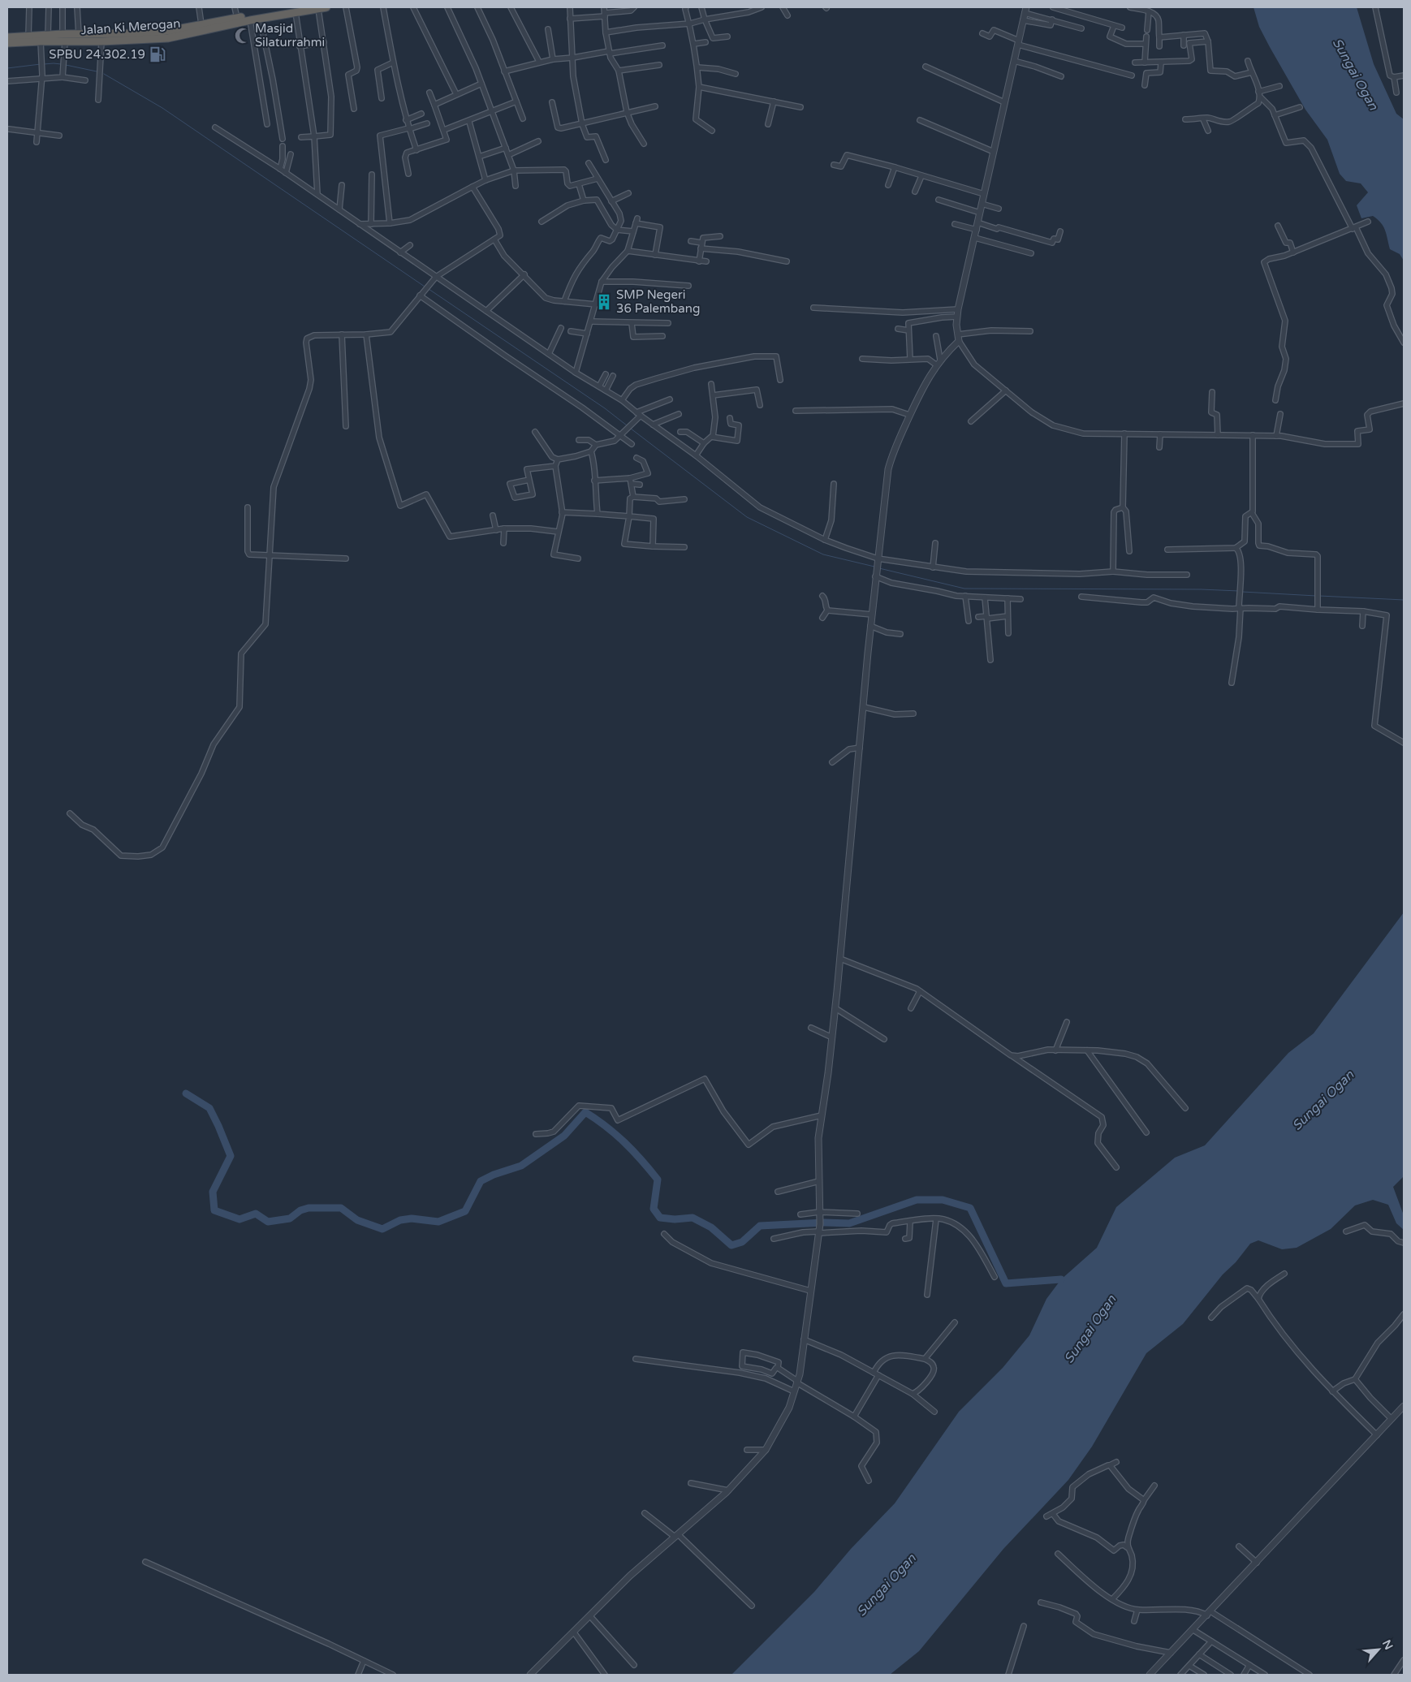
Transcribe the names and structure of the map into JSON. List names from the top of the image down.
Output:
{
  "streets": {
    "highway": ["Jalan Ki Merogan"]
  },
  "water": ["Sungai Ogan"],
  "places": {
    "mosque": ["Masjid Silaturrahmi"],
    "fuel station": ["SPBU 24.302.19"],
    "building": ["SMP Negeri 36 Palembang"]
  },
  "north": "top right"
}
